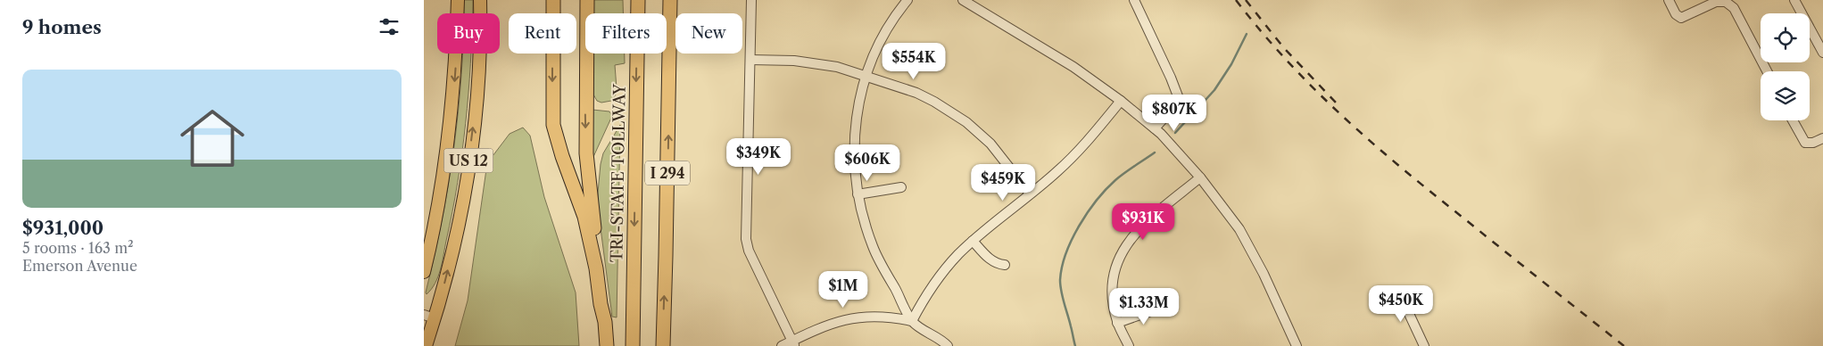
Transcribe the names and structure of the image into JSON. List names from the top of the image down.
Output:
{
  "streets": {
    "highway": ["TRI-STATE TOLLWAY", "I 294"],
    "main road": ["US 12"]
  },
  "page": {
    "heading": "9 homes",
    "chip": [
      "Buy",
      "Rent",
      "Filters",
      "New"
    ],
    "price": [
      "$554K",
      "$807K",
      "$349K",
      "$606K",
      "$459K",
      "$931K",
      "$1M",
      "$450K",
      "$1.33M"
    ],
    "list": [
      {
        "name": "$931,000",
        "note": "5 rooms · 163 m² · Emerson Avenue"
      }
    ]
  }
}
